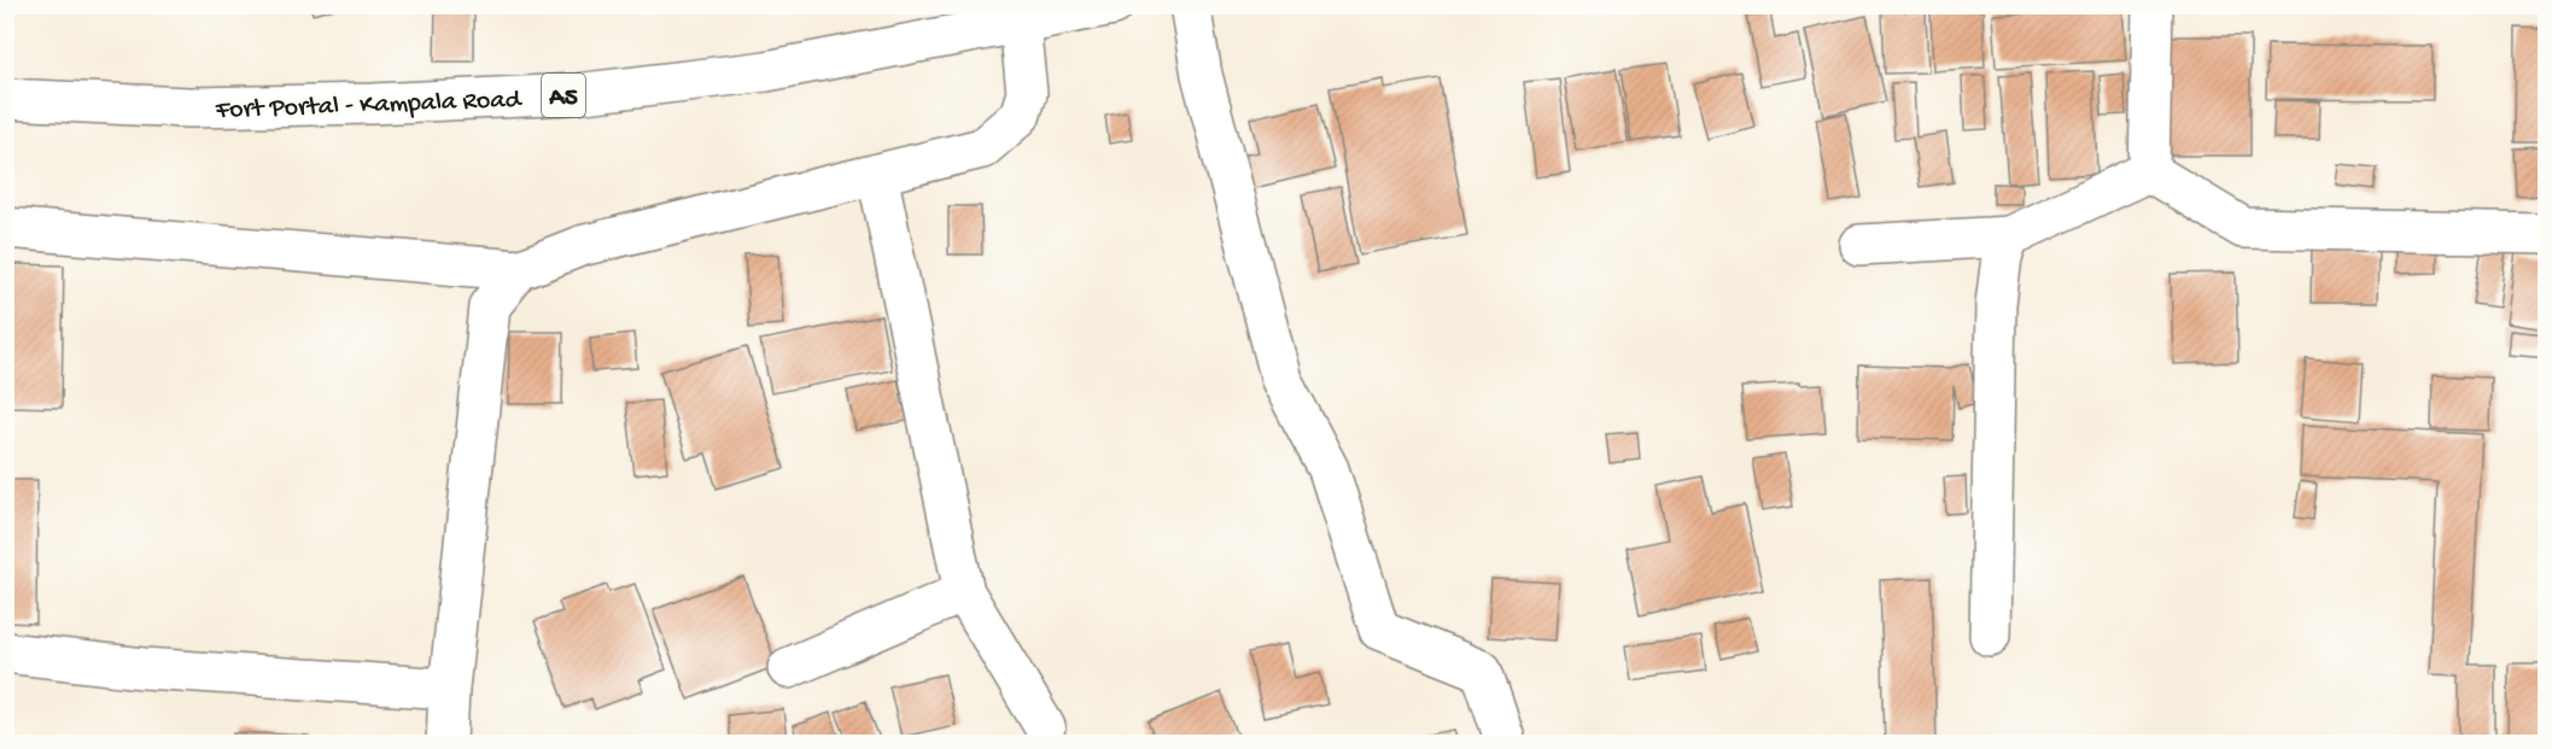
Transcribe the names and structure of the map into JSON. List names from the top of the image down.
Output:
{
  "streets": {
    "street": ["A5", "Fort Portal - Kampala Road"]
  }
}
